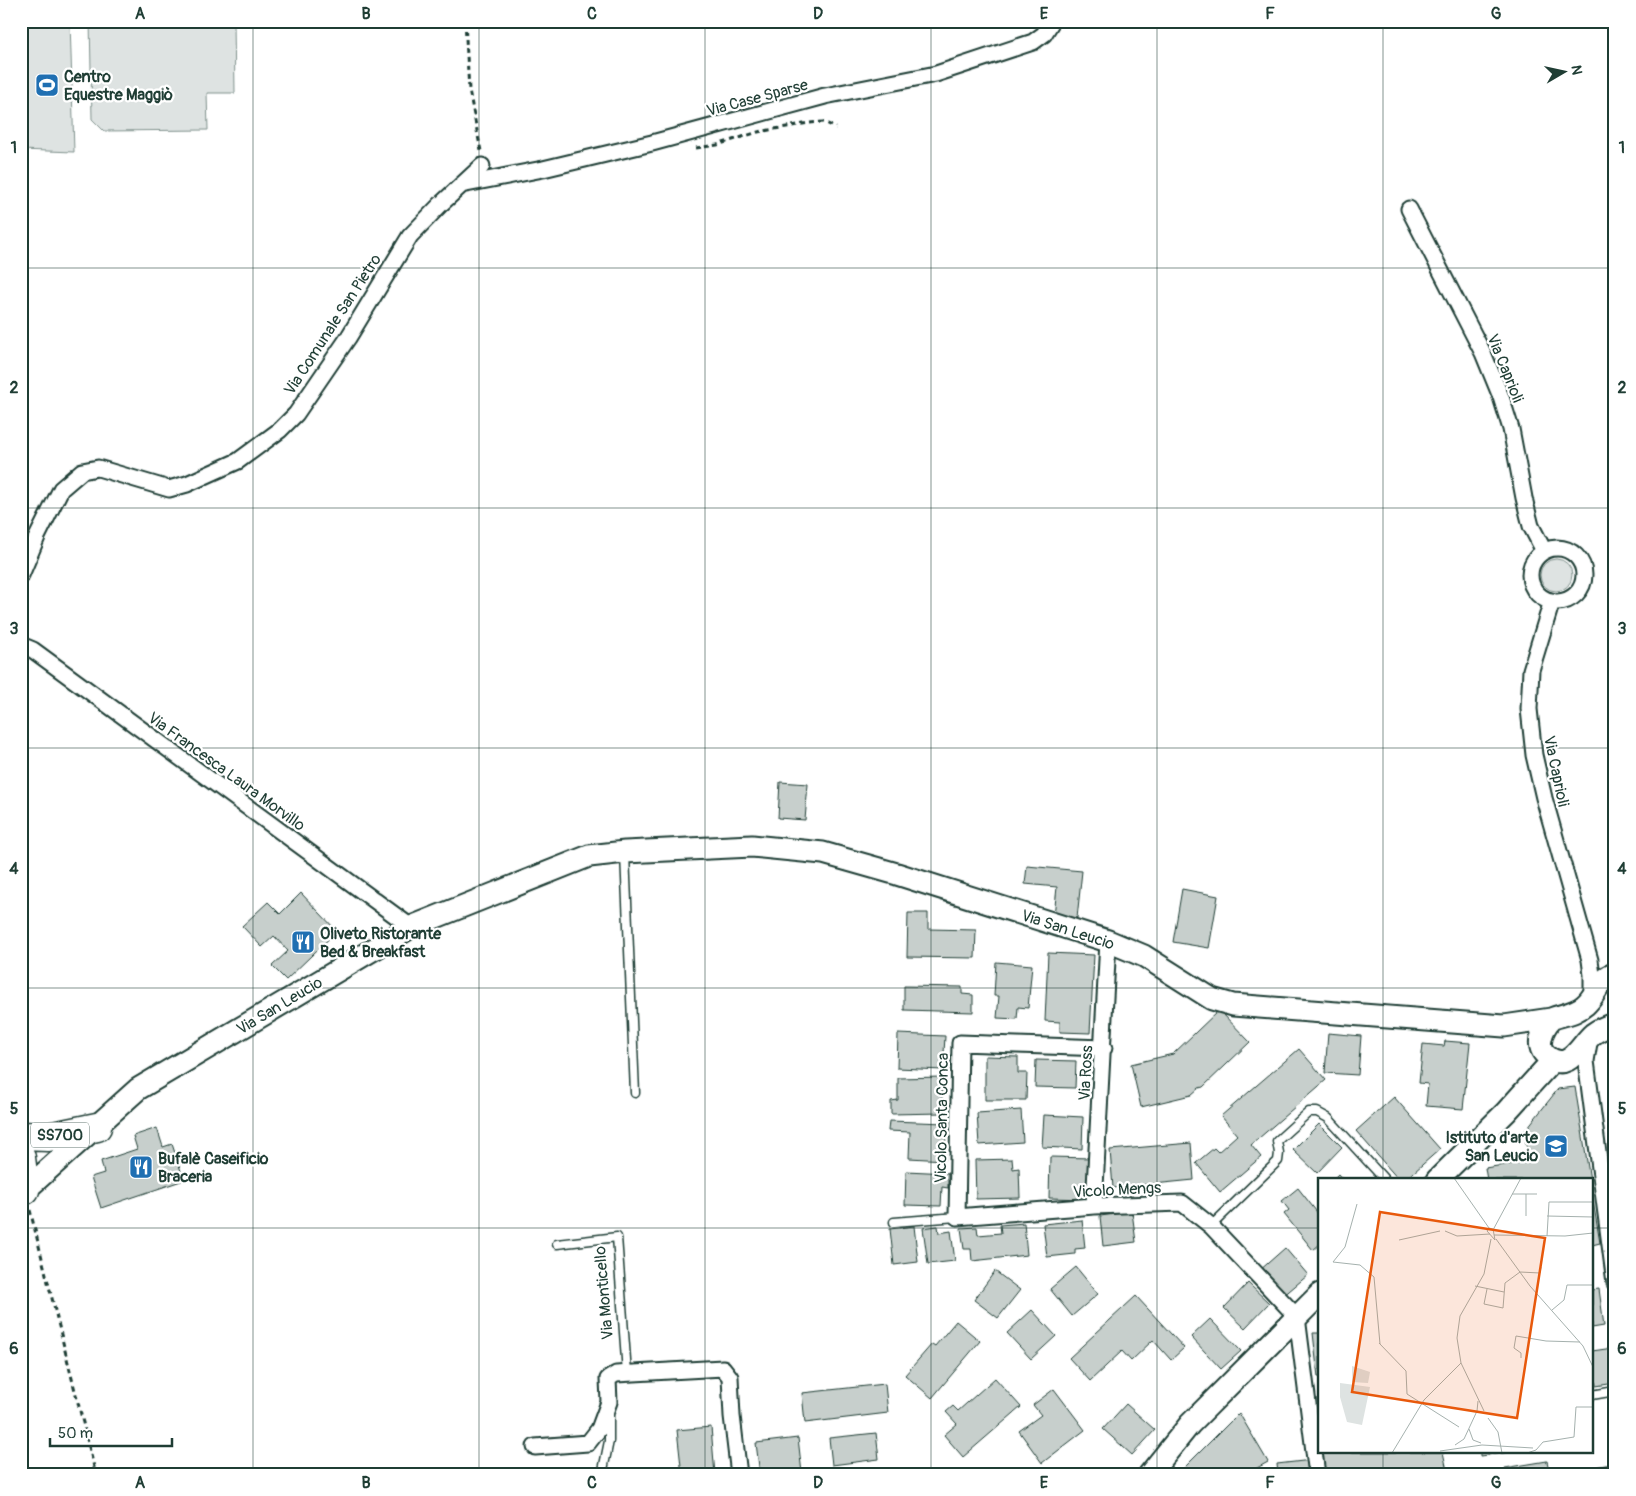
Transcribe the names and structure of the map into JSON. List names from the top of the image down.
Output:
{
  "streets": {
    "highway": ["SS700"],
    "street": [
      "Via Case Sparse",
      "Via Comunale San Pietro",
      "Via Caprioli",
      "Via Francesca Laura Morvillo",
      "Via San Leucio",
      "Via Ross",
      "Vicolo Santa Conca",
      "Vicolo Mengs"
    ],
    "lane": ["Via Monticello"]
  },
  "crossings": [
    ["Via Case Sparse", "Via Comunale San Pietro"],
    ["Via Caprioli", "Via San Leucio"],
    ["Via Francesca Laura Morvillo", "Via San Leucio"],
    ["Via San Leucio", "Via Ross"],
    ["Via San Leucio", "SS700"],
    ["Via Ross", "Vicolo Santa Conca"],
    ["Via Ross", "Vicolo Mengs"],
    ["Vicolo Santa Conca", "Vicolo Mengs"]
  ],
  "places": {
    "sports": ["Centro Equestre Maggiò"],
    "restaurant": ["Oliveto Ristorante Bed & Breakfast", "Bufalè Caseificio Braceria"],
    "school or university": ["Istituto d'arte San Leucio"]
  },
  "scale_bar": "50 m",
  "north": "right",
  "grid": {
    "columns": [
      "A",
      "B",
      "C",
      "D",
      "E",
      "F",
      "G"
    ],
    "rows": [
      "1",
      "2",
      "3",
      "4",
      "5",
      "6"
    ]
  }
}
